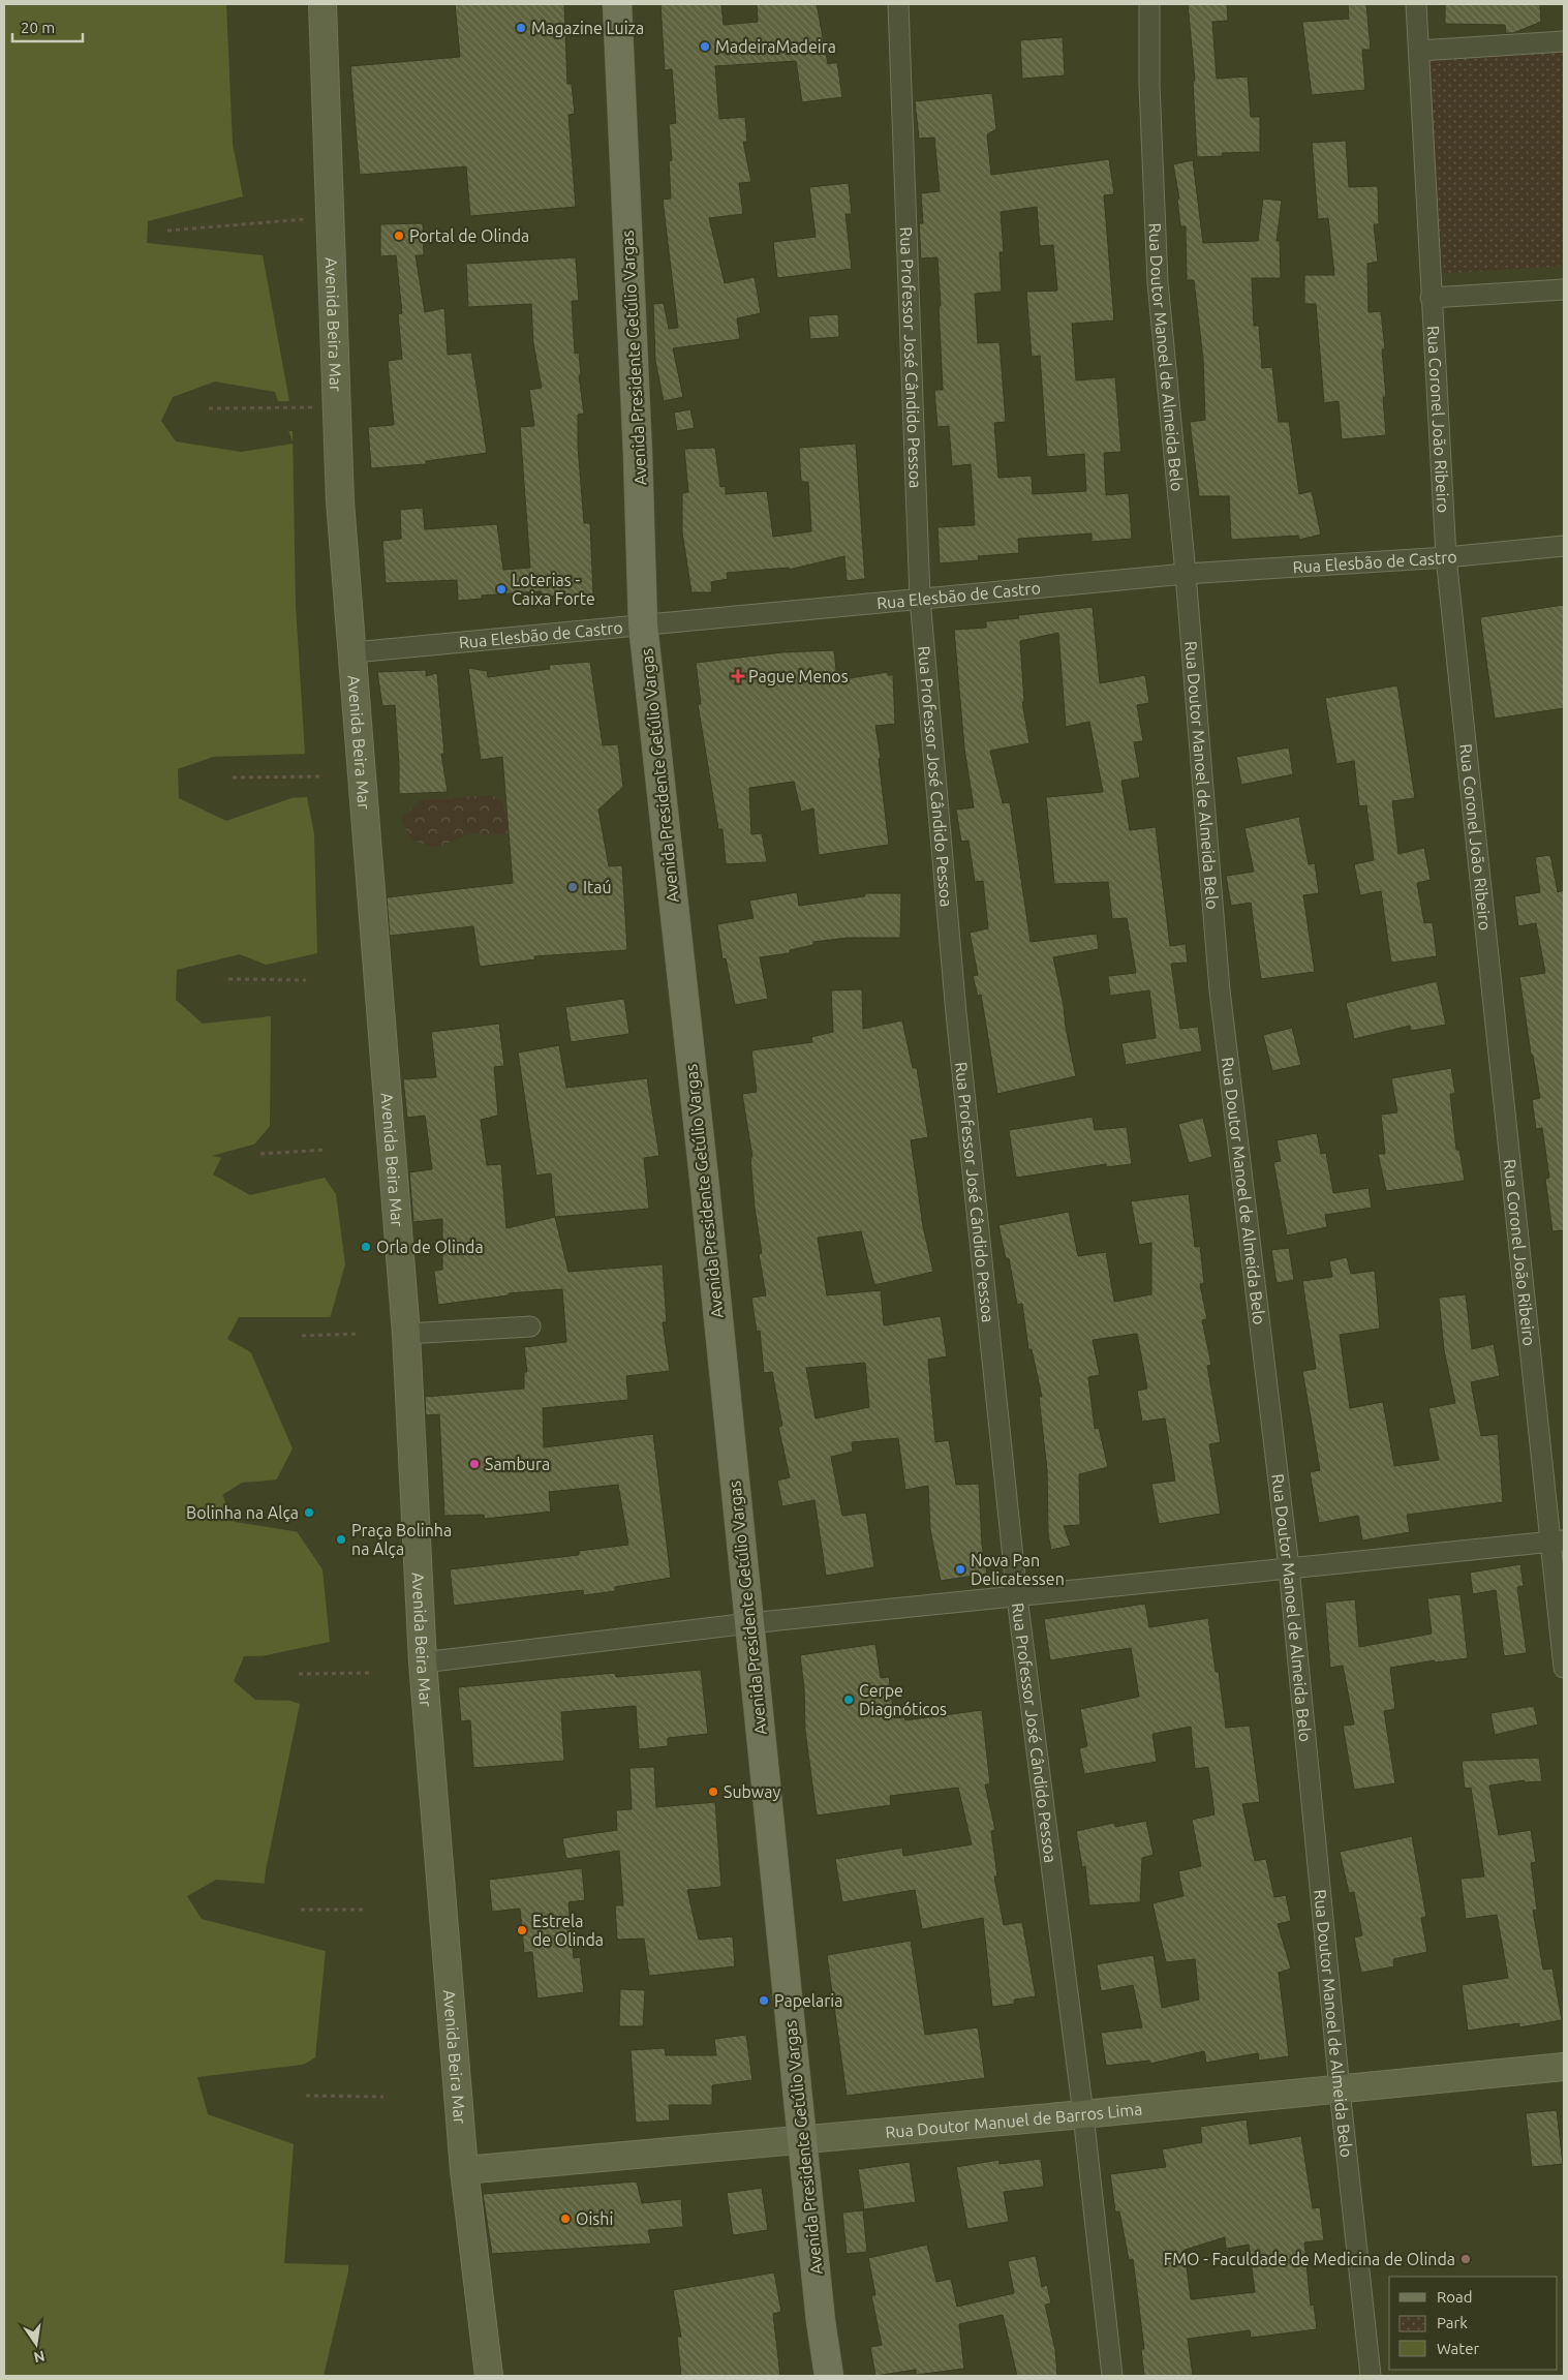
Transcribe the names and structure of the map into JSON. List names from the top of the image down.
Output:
{
  "streets": {
    "main road": ["Avenida Beira Mar", "Avenida Presidente Getúlio Vargas", "Rua Doutor Manuel de Barros Lima"],
    "street": [
      "Rua Professor José Cândido Pessoa",
      "Rua Doutor Manoel de Almeida Belo",
      "Rua Coronel João Ribeiro",
      "Rua Elesbão de Castro"
    ]
  },
  "crossings": [
    ["Avenida Beira Mar", "Rua Elesbão de Castro"],
    ["Avenida Beira Mar", "Rua Doutor Manuel de Barros Lima"],
    ["Avenida Presidente Getúlio Vargas", "Rua Elesbão de Castro"],
    ["Avenida Presidente Getúlio Vargas", "Rua Doutor Manuel de Barros Lima"],
    ["Rua Professor José Cândido Pessoa", "Rua Elesbão de Castro"],
    ["Rua Professor José Cândido Pessoa", "Rua Doutor Manuel de Barros Lima"],
    ["Rua Doutor Manoel de Almeida Belo", "Rua Elesbão de Castro"],
    ["Rua Doutor Manoel de Almeida Belo", "Rua Doutor Manuel de Barros Lima"],
    ["Rua Coronel João Ribeiro", "Rua Elesbão de Castro"]
  ],
  "places": {
    "other": [
      "Magazine Luiza",
      "MadeiraMadeira",
      "Portal de Olinda",
      "Loterias - Caixa Forte",
      "Itaú",
      "Orla de Olinda",
      "Sambura",
      "Bolinha na Alça",
      "Praça Bolinha na Alça",
      "Nova Pan Delicatessen",
      "Cerpe Diagnóticos",
      "Subway",
      "Estrela de Olinda",
      "Papelaria",
      "Oishi",
      "FMO - Faculdade de Medicina de Olinda"
    ],
    "health": ["Pague Menos"]
  },
  "legend": ["Road", "Park", "Water"],
  "scale_bar": "20 m",
  "north": "bottom"
}
